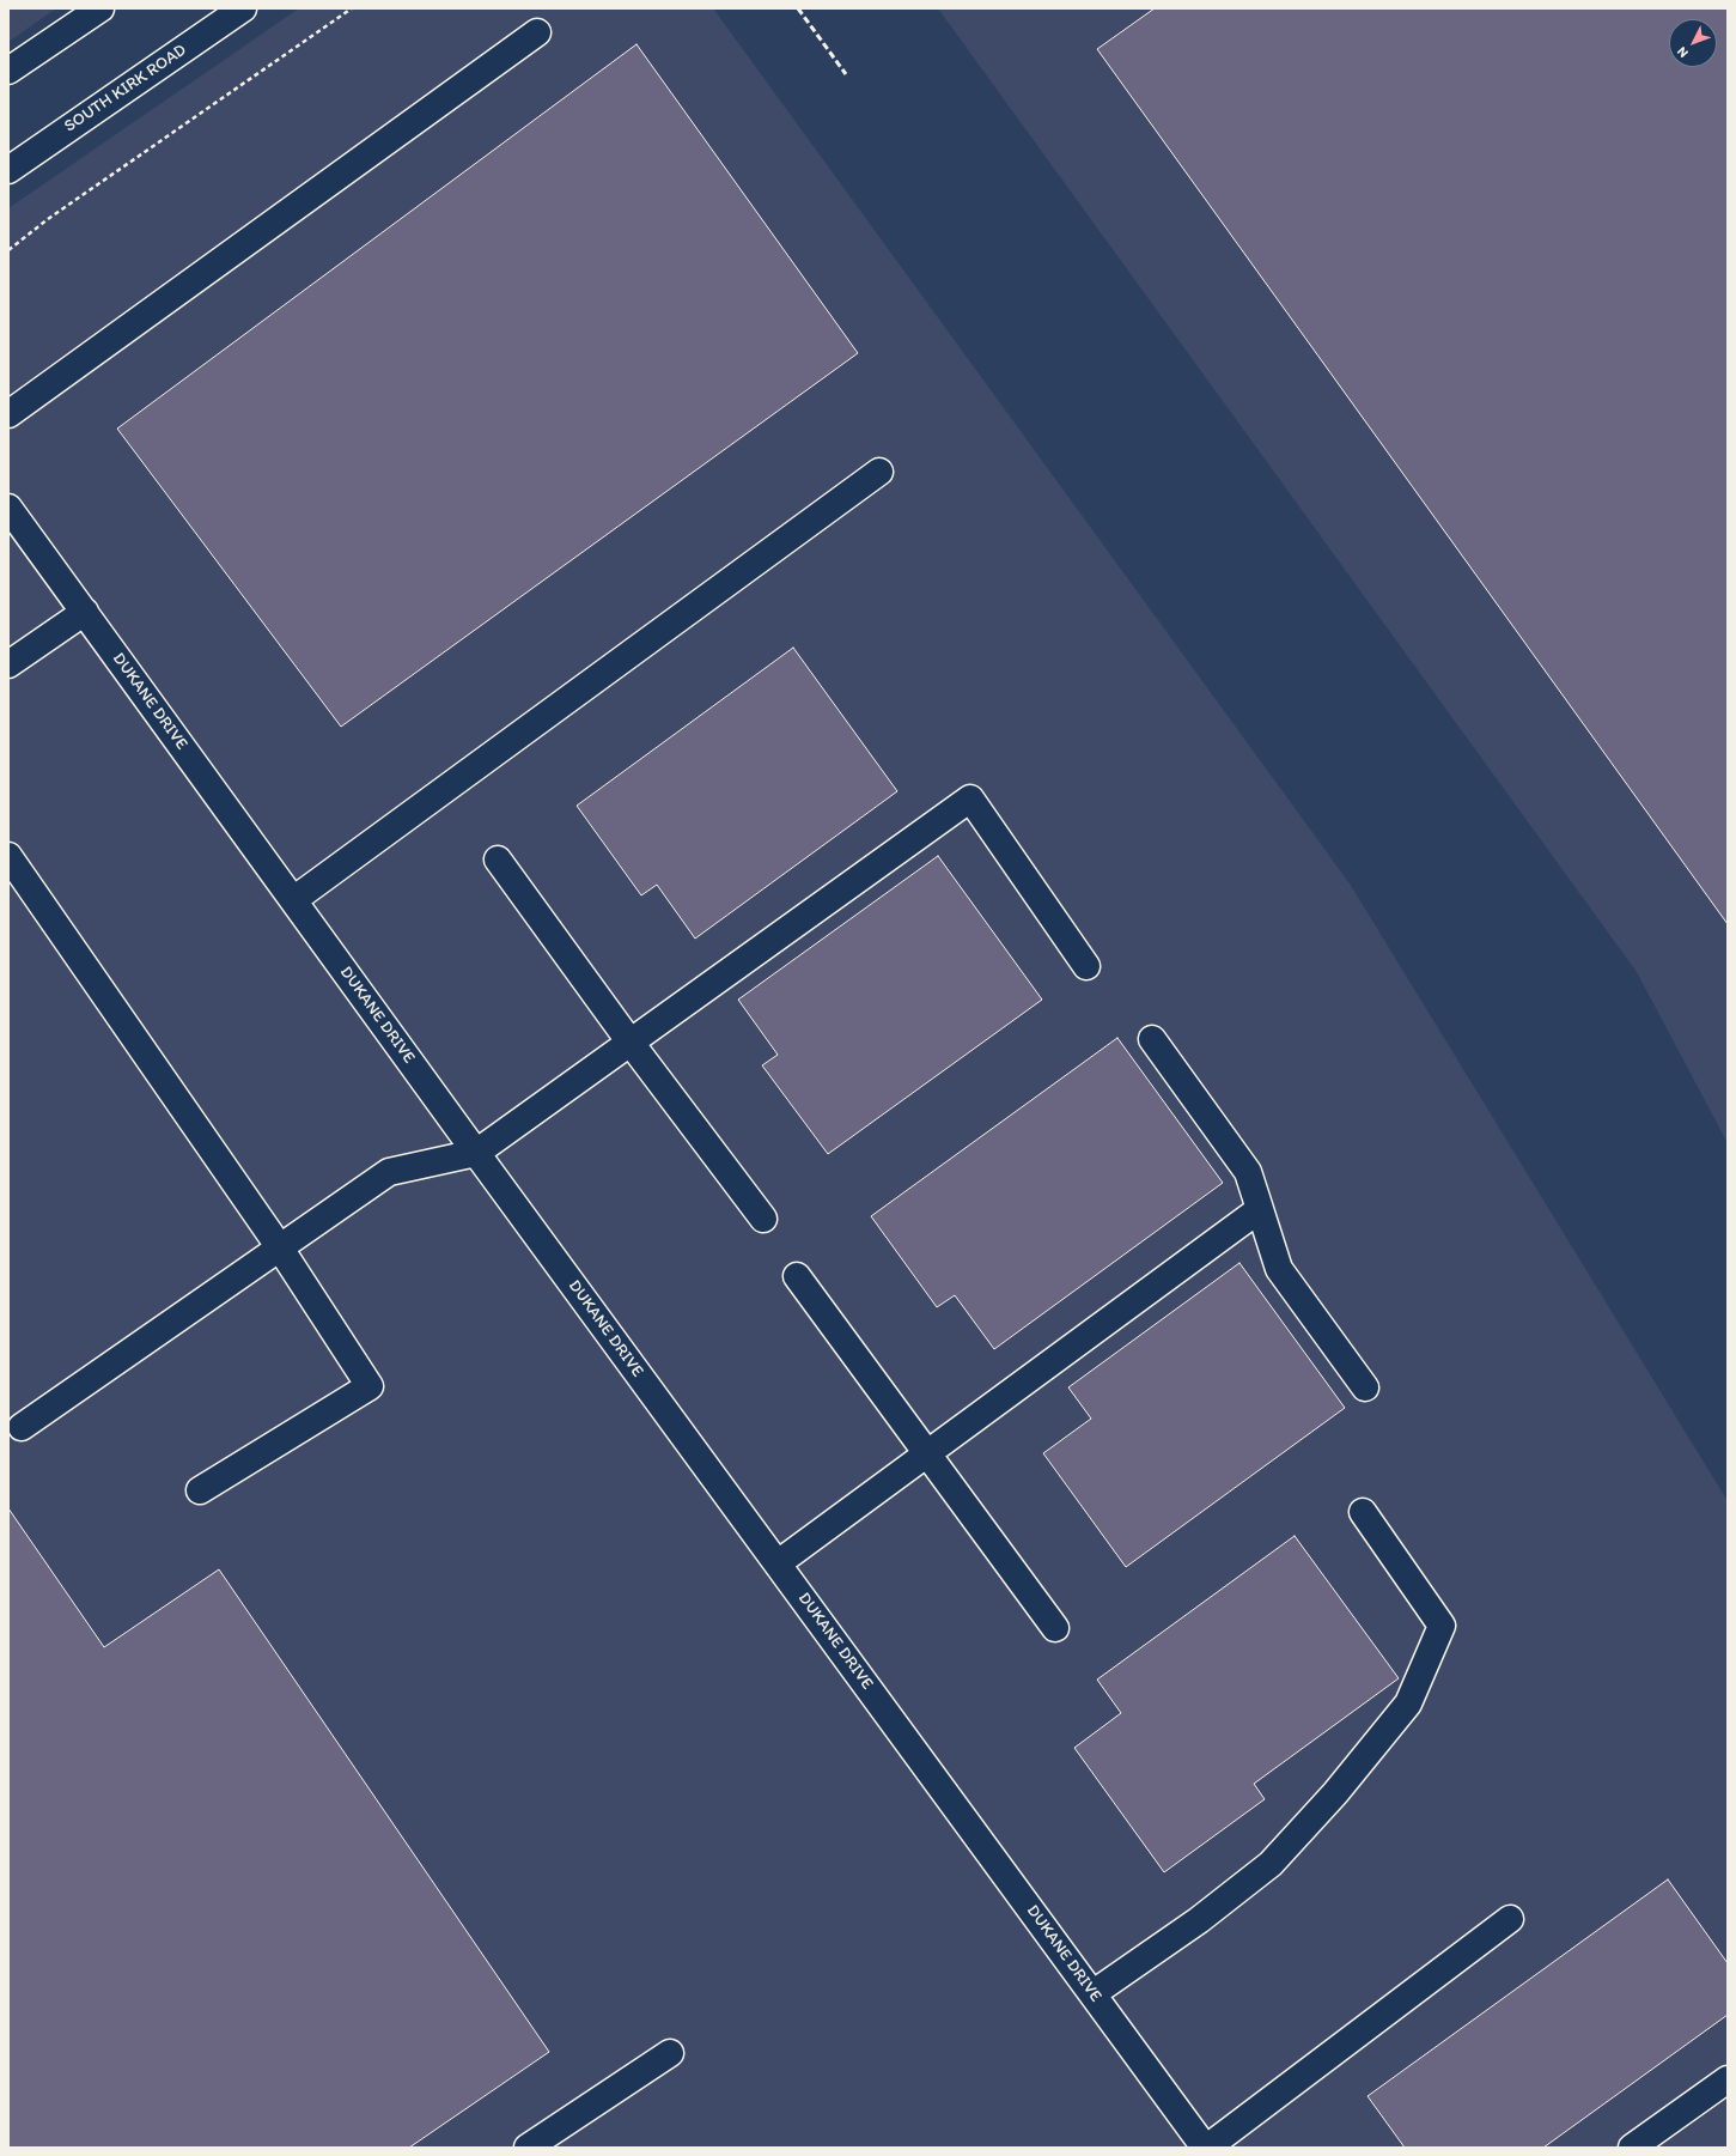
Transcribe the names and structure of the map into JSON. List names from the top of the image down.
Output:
{
  "streets": {
    "street": ["SOUTH KIRK ROAD", "DUKANE DRIVE"]
  },
  "north": "bottom left"
}
